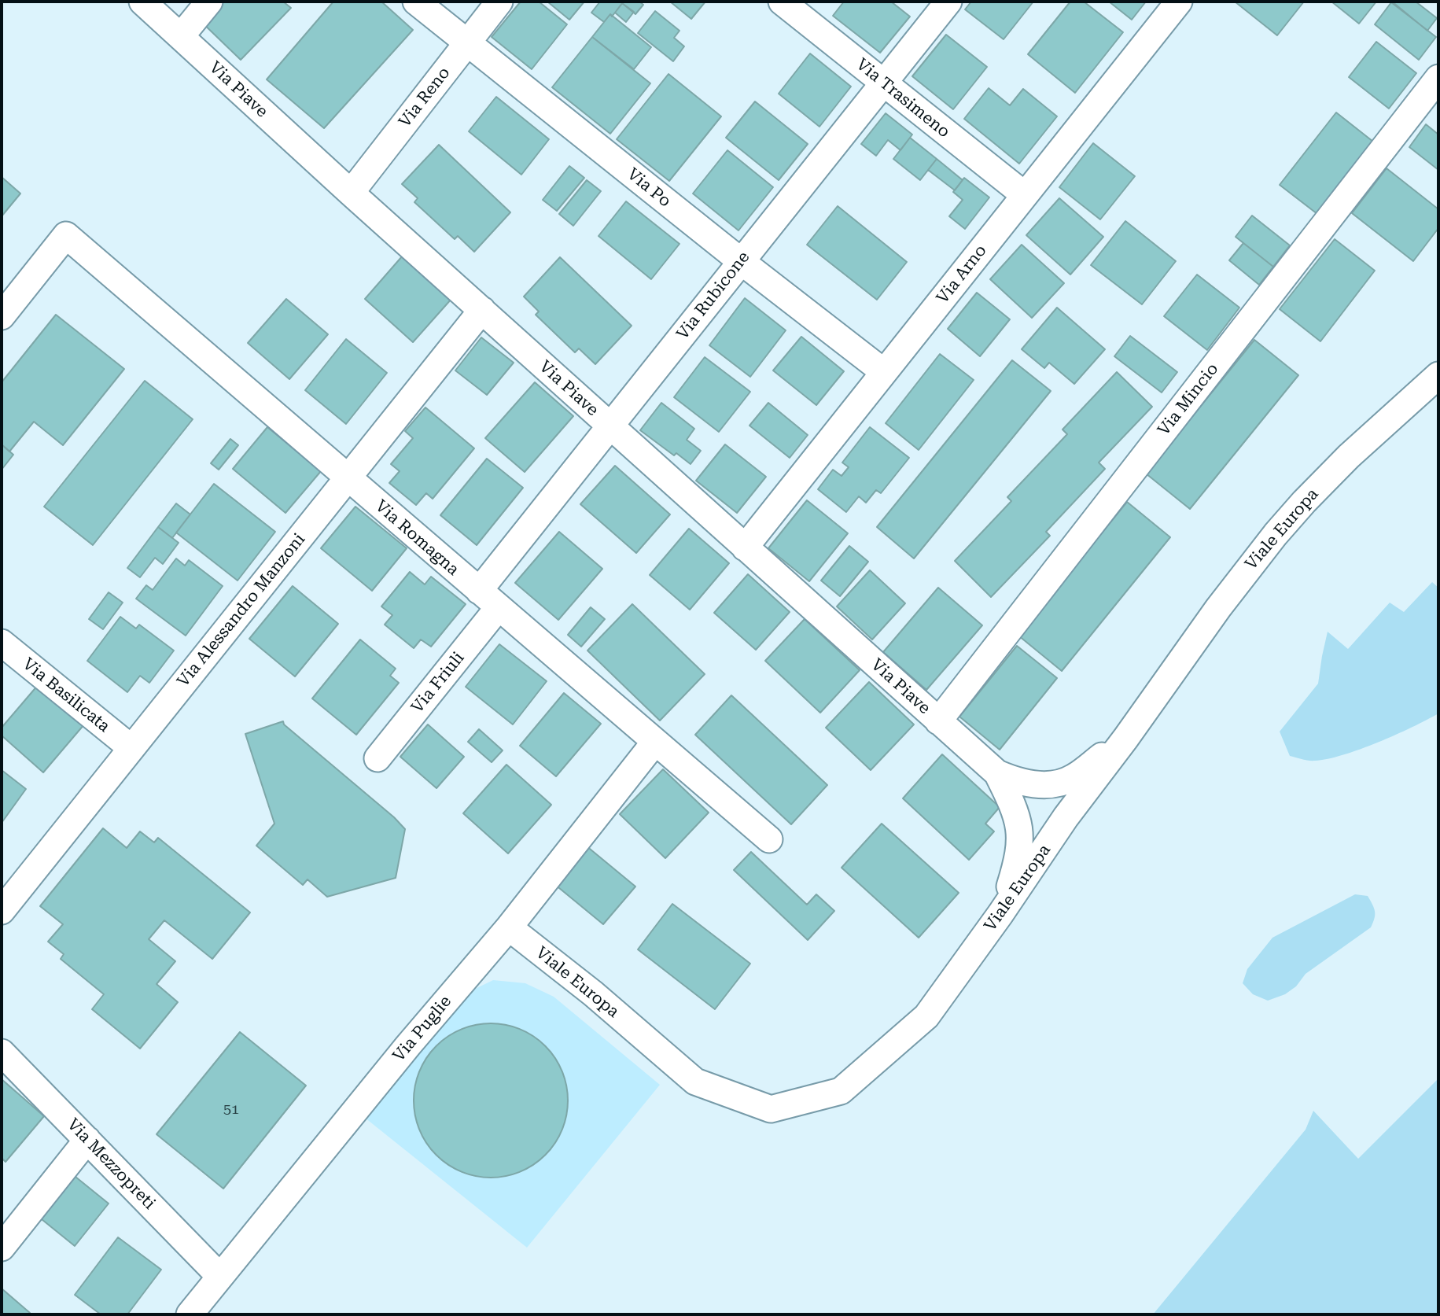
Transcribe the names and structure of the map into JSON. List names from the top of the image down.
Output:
{
  "streets": {
    "street": [
      "Via Piave",
      "Via Reno",
      "Via Trasimeno",
      "Via Po",
      "Via Arno",
      "Via Rubicone",
      "Via Mincio",
      "Viale Europa",
      "Via Romagna",
      "Via Alessandro Manzoni",
      "Via Friuli",
      "Via Basilicata",
      "Via Puglie",
      "Via Mezzopreti"
    ]
  },
  "crossings": [
    ["Via Piave", "Via Reno"],
    ["Via Piave", "Via Arno"],
    ["Via Piave", "Via Rubicone"],
    ["Via Piave", "Via Mincio"],
    ["Via Piave", "Viale Europa"],
    ["Via Piave", "Via Alessandro Manzoni"],
    ["Via Reno", "Via Po"],
    ["Via Trasimeno", "Via Arno"],
    ["Via Trasimeno", "Via Rubicone"],
    ["Via Po", "Via Arno"],
    ["Via Po", "Via Rubicone"],
    ["Via Rubicone", "Via Romagna"],
    ["Via Rubicone", "Via Friuli"],
    ["Viale Europa", "Via Puglie"],
    ["Via Romagna", "Via Alessandro Manzoni"],
    ["Via Romagna", "Via Friuli"],
    ["Via Romagna", "Via Puglie"],
    ["Via Alessandro Manzoni", "Via Basilicata"],
    ["Via Puglie", "Via Mezzopreti"]
  ],
  "house_numbers": ["51"]
}
